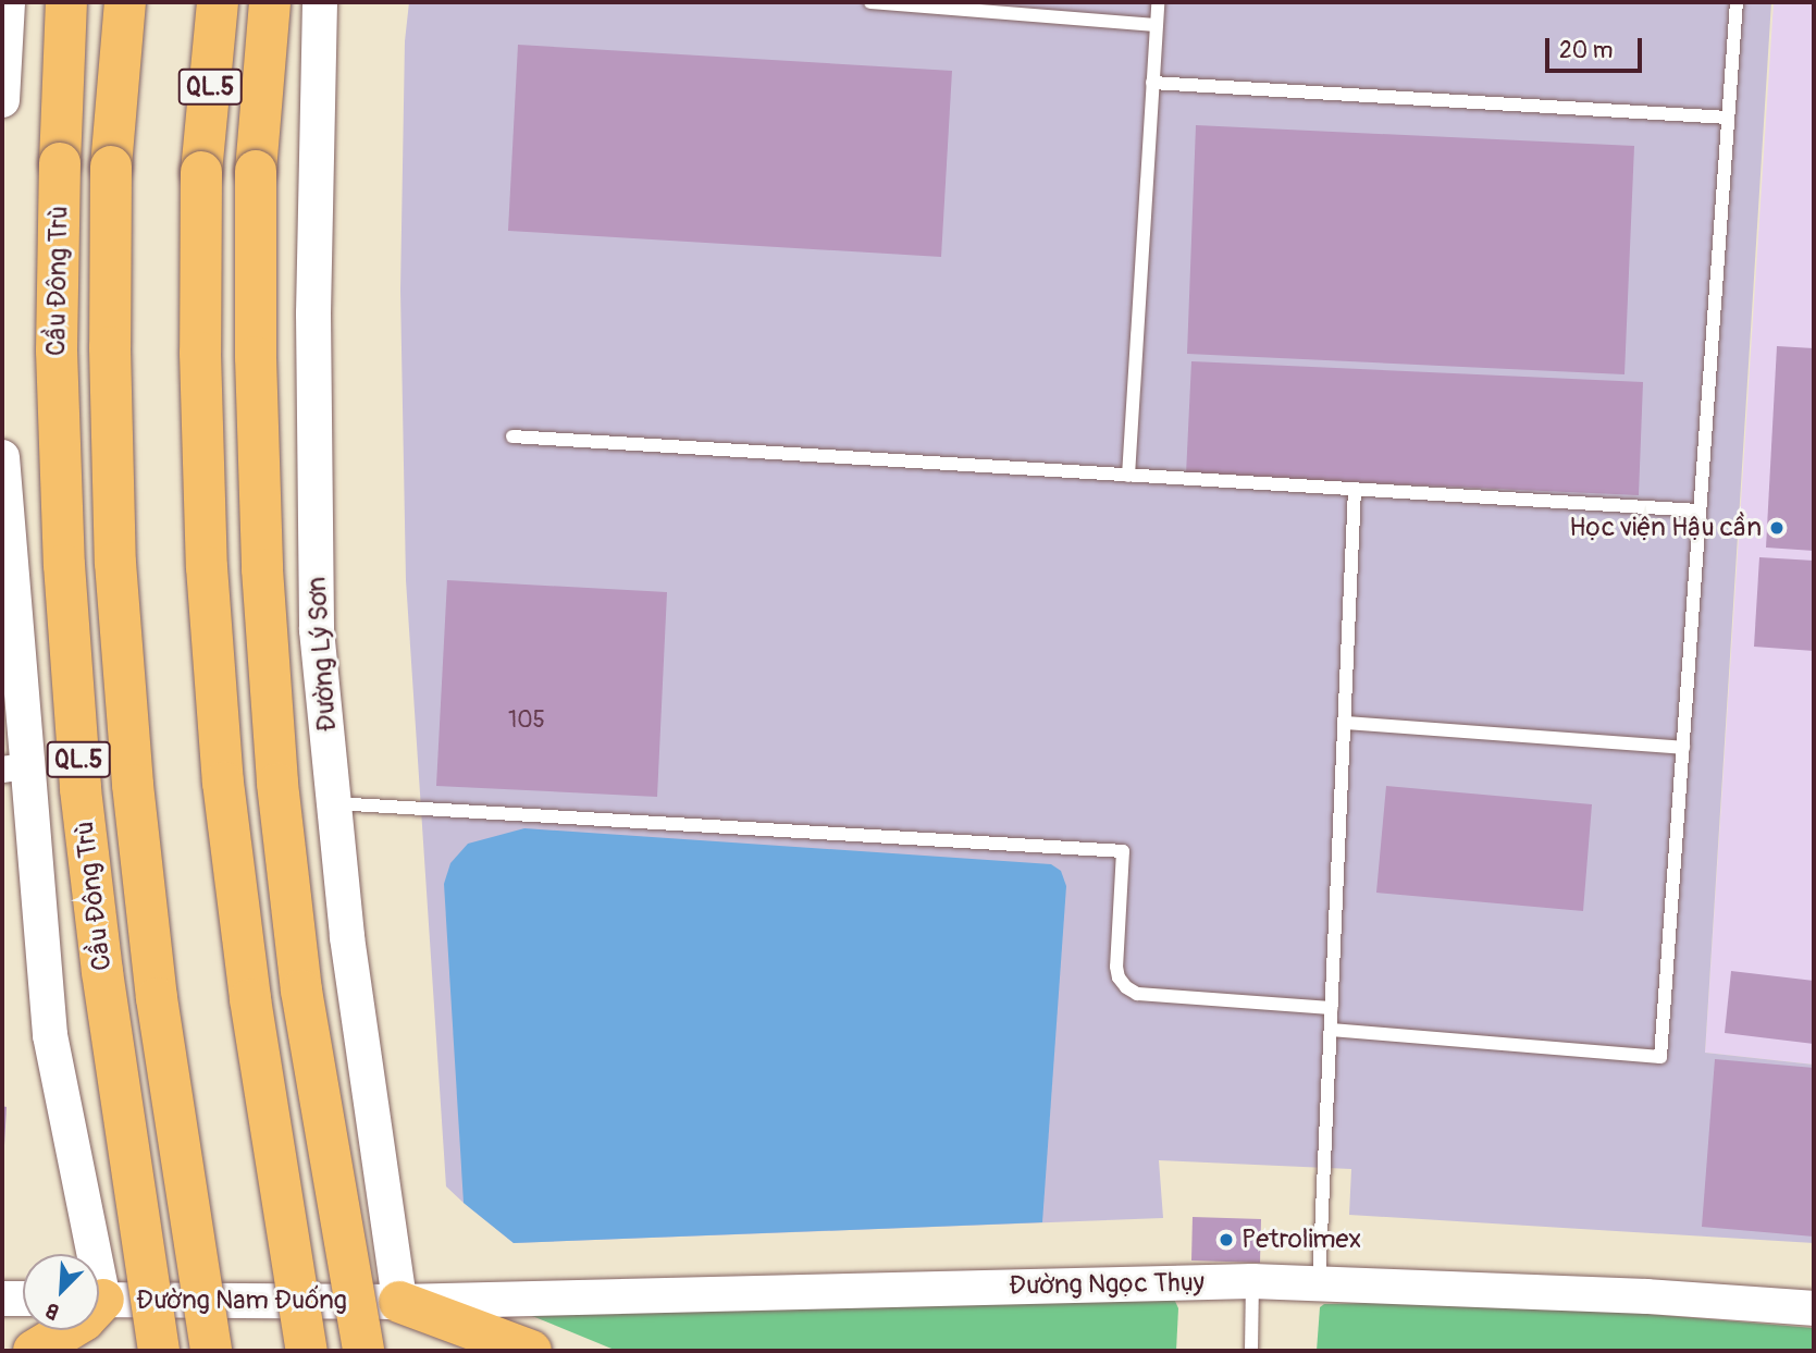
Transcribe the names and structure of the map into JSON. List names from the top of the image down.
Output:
{
  "streets": {
    "main road": ["QL.5", "Cầu Đông Trù"],
    "street": ["Đường Lý Sơn", "Đường Ngọc Thụy", "Đường Nam Đuống"]
  },
  "crossings": [
    ["Đường Lý Sơn", "Đường Ngọc Thụy"],
    ["Đường Lý Sơn", "Đường Nam Đuống"],
    ["Đường Ngọc Thụy", "Đường Nam Đuống"]
  ],
  "places": ["Học viện Hậu cần", "Petrolimex"],
  "house_numbers": ["105"],
  "scale_bar": "20 m",
  "north": "bottom left"
}
